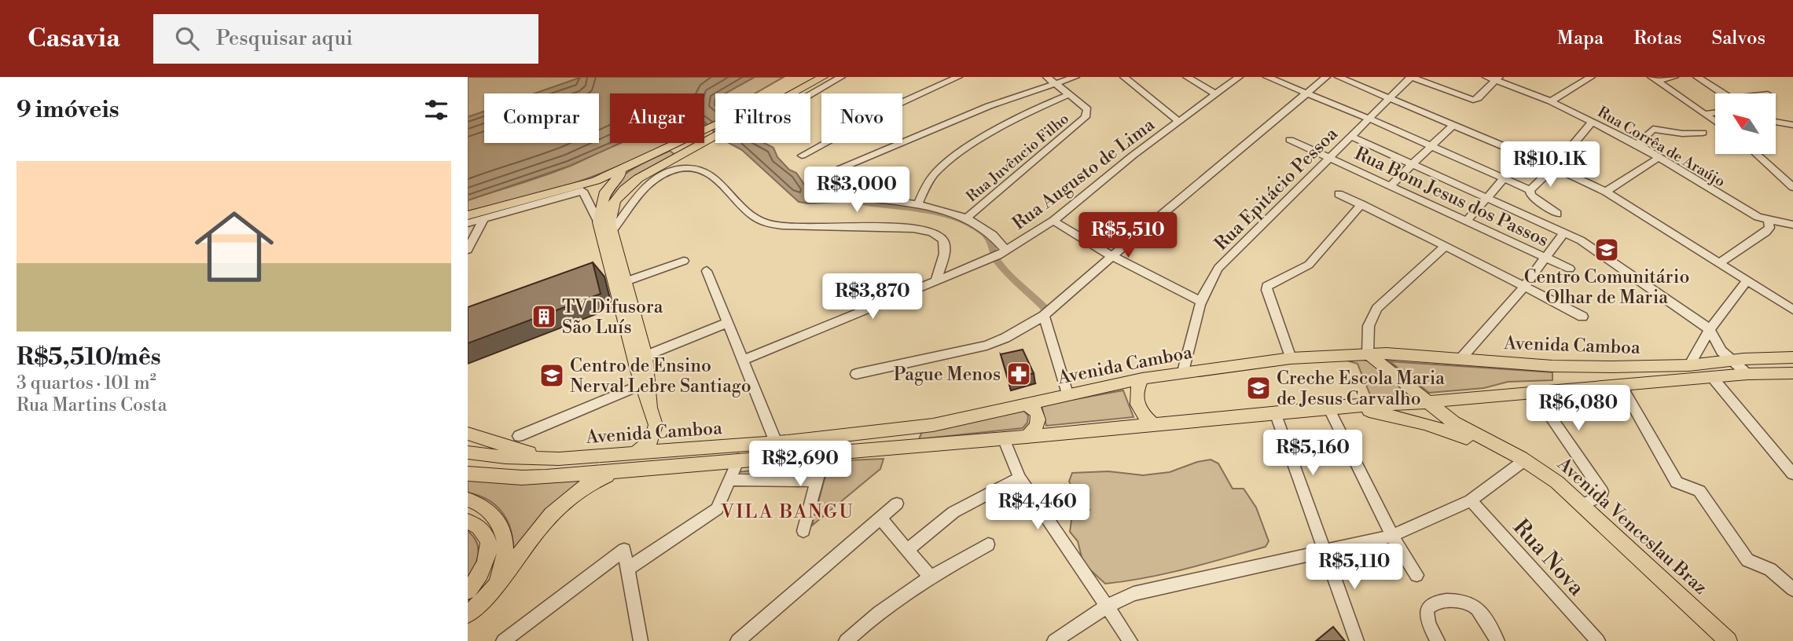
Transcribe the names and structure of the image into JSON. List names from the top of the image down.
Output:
{
  "streets": {
    "main road": ["Avenida Camboa", "Avenida Venceslau Braz"],
    "street": [
      "Rua Corrêa de Araújo",
      "Rua Juvêncio Filho",
      "Rua Augusto de Lima",
      "Rua Epitácio Pessoa",
      "Rua Bom Jesus dos Passos",
      "Rua Nova"
    ]
  },
  "crossings": [
    ["Rua Juvêncio Filho", "Rua Augusto de Lima"],
    ["Rua Epitácio Pessoa", "Rua Bom Jesus dos Passos"],
    ["Rua Epitácio Pessoa", "Avenida Camboa"],
    ["Avenida Camboa", "Avenida Venceslau Braz"]
  ],
  "districts": ["VILA BANGU"],
  "places": {
    "school or university": ["Centro Comunitário Olhar de Maria", "Centro de Ensino Nerval Lebre Santiago", "Creche Escola Maria de Jesus Carvalho"],
    "building": ["TV Difusora São Luís"],
    "pharmacy": ["Pague Menos"]
  },
  "north": "top left",
  "page": {
    "header": "Casavia",
    "search": "Pesquisar aqui",
    "nav": ["Mapa", "Rotas", "Salvos"],
    "heading": "9 imóveis",
    "chip": [
      "Comprar",
      "Alugar",
      "Filtros",
      "Novo"
    ],
    "price": [
      "R$10.1K",
      "R$3,000",
      "R$5,510",
      "R$3,870",
      "R$6,080",
      "R$5,160",
      "R$2,690",
      "R$4,460",
      "R$5,110"
    ],
    "list": [
      {
        "name": "R$5,510/mês",
        "note": "3 quartos · 101 m² · Rua Martins Costa"
      }
    ]
  }
}
